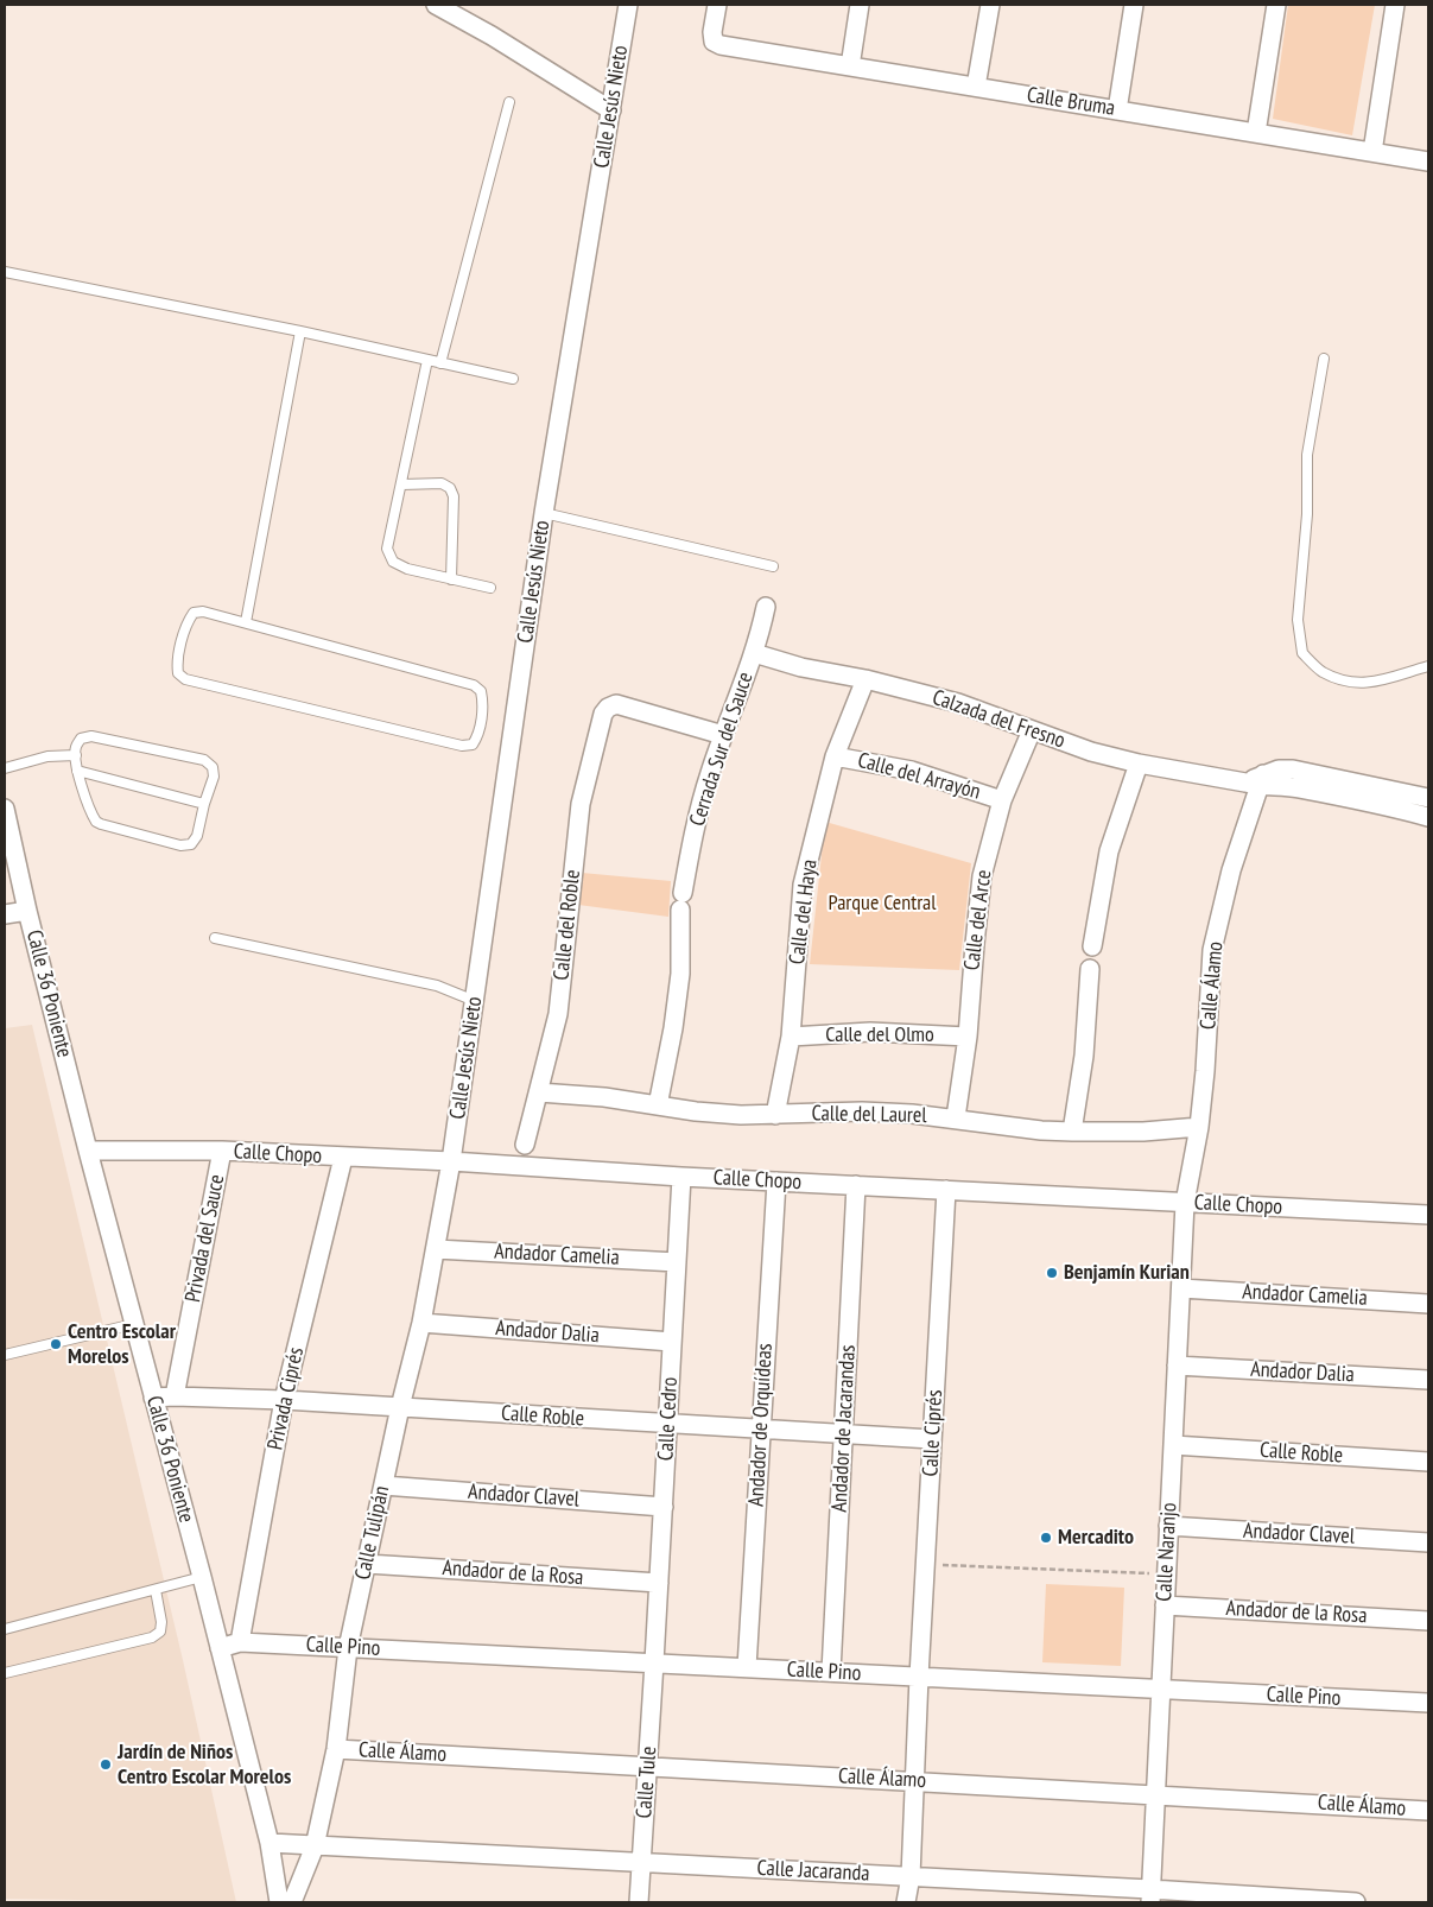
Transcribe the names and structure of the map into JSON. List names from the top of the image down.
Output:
{
  "streets": {
    "street": [
      "Calle Bruma",
      "Calle Jesús Nieto",
      "Calzada del Fresno",
      "Cerrada Sur del Sauce",
      "Calle del Arrayón",
      "Calle del Haya",
      "Calle del Arce",
      "Calle del Roble",
      "Calle Álamo",
      "Calle 36 Poniente",
      "Calle del Olmo",
      "Calle del Laurel",
      "Calle Chopo",
      "Privada del Sauce",
      "Andador Camelia",
      "Andador Dalia",
      "Privada Ciprés",
      "Calle Roble",
      "Calle Cedro",
      "Andador de Orquídeas",
      "Andador de Jacarandas",
      "Calle Ciprés",
      "Andador Clavel",
      "Calle Tulipán",
      "Calle Naranjo",
      "Andador de la Rosa",
      "Calle Pino",
      "Calle Tule",
      "Calle Jacaranda"
    ]
  },
  "crossings": [
    ["Calle Jesús Nieto", "Calle Chopo"],
    ["Calle Jesús Nieto", "Calle Tulipán"],
    ["Calzada del Fresno", "Cerrada Sur del Sauce"],
    ["Calzada del Fresno", "Calle del Haya"],
    ["Calzada del Fresno", "Calle del Arce"],
    ["Calzada del Fresno", "Calle Álamo"],
    ["Cerrada Sur del Sauce", "Calle del Roble"],
    ["Cerrada Sur del Sauce", "Calle del Laurel"],
    ["Calle del Arrayón", "Calle del Haya"],
    ["Calle del Arrayón", "Calle del Arce"],
    ["Calle del Haya", "Calle del Olmo"],
    ["Calle del Haya", "Calle del Laurel"],
    ["Calle del Arce", "Calle del Olmo"],
    ["Calle del Arce", "Calle del Laurel"],
    ["Calle del Roble", "Calle del Laurel"],
    ["Calle Álamo", "Calle del Laurel"],
    ["Calle Álamo", "Calle Chopo"],
    ["Calle Álamo", "Calle Ciprés"],
    ["Calle Álamo", "Calle Tulipán"],
    ["Calle Álamo", "Calle Naranjo"],
    ["Calle Álamo", "Calle Tule"],
    ["Calle 36 Poniente", "Calle Chopo"],
    ["Calle 36 Poniente", "Calle Roble"],
    ["Calle 36 Poniente", "Calle Pino"],
    ["Calle 36 Poniente", "Calle Jacaranda"],
    ["Calle Chopo", "Privada del Sauce"],
    ["Calle Chopo", "Privada Ciprés"],
    ["Calle Chopo", "Calle Cedro"],
    ["Calle Chopo", "Andador de Orquídeas"],
    ["Calle Chopo", "Andador de Jacarandas"],
    ["Calle Chopo", "Calle Ciprés"],
    ["Calle Chopo", "Calle Tulipán"],
    ["Calle Chopo", "Calle Naranjo"],
    ["Privada del Sauce", "Calle Roble"],
    ["Andador Camelia", "Calle Cedro"],
    ["Andador Camelia", "Calle Tulipán"],
    ["Andador Camelia", "Calle Naranjo"],
    ["Andador Dalia", "Calle Cedro"],
    ["Andador Dalia", "Calle Tulipán"],
    ["Andador Dalia", "Calle Naranjo"],
    ["Privada Ciprés", "Calle Roble"],
    ["Privada Ciprés", "Calle Pino"],
    ["Calle Roble", "Calle Cedro"],
    ["Calle Roble", "Andador de Orquídeas"],
    ["Calle Roble", "Andador de Jacarandas"],
    ["Calle Roble", "Calle Ciprés"],
    ["Calle Roble", "Calle Tulipán"],
    ["Calle Roble", "Calle Naranjo"],
    ["Calle Cedro", "Andador Clavel"],
    ["Calle Cedro", "Andador de la Rosa"],
    ["Calle Cedro", "Calle Pino"],
    ["Calle Cedro", "Calle Tule"],
    ["Andador de Orquídeas", "Calle Pino"],
    ["Andador de Jacarandas", "Calle Pino"],
    ["Calle Ciprés", "Calle Pino"],
    ["Calle Ciprés", "Calle Jacaranda"],
    ["Andador Clavel", "Calle Tulipán"],
    ["Andador Clavel", "Calle Naranjo"],
    ["Calle Tulipán", "Andador de la Rosa"],
    ["Calle Tulipán", "Calle Pino"],
    ["Calle Tulipán", "Calle Jacaranda"],
    ["Calle Naranjo", "Andador de la Rosa"],
    ["Calle Naranjo", "Calle Pino"],
    ["Calle Naranjo", "Calle Jacaranda"],
    ["Calle Pino", "Calle Tule"],
    ["Calle Tule", "Calle Jacaranda"]
  ],
  "parks": ["Parque Central"],
  "places": [
    "Benjamín Kurian",
    "Centro Escolar Morelos",
    "Mercadito",
    "Jardín de Niños Centro Escolar Morelos"
  ]
}
